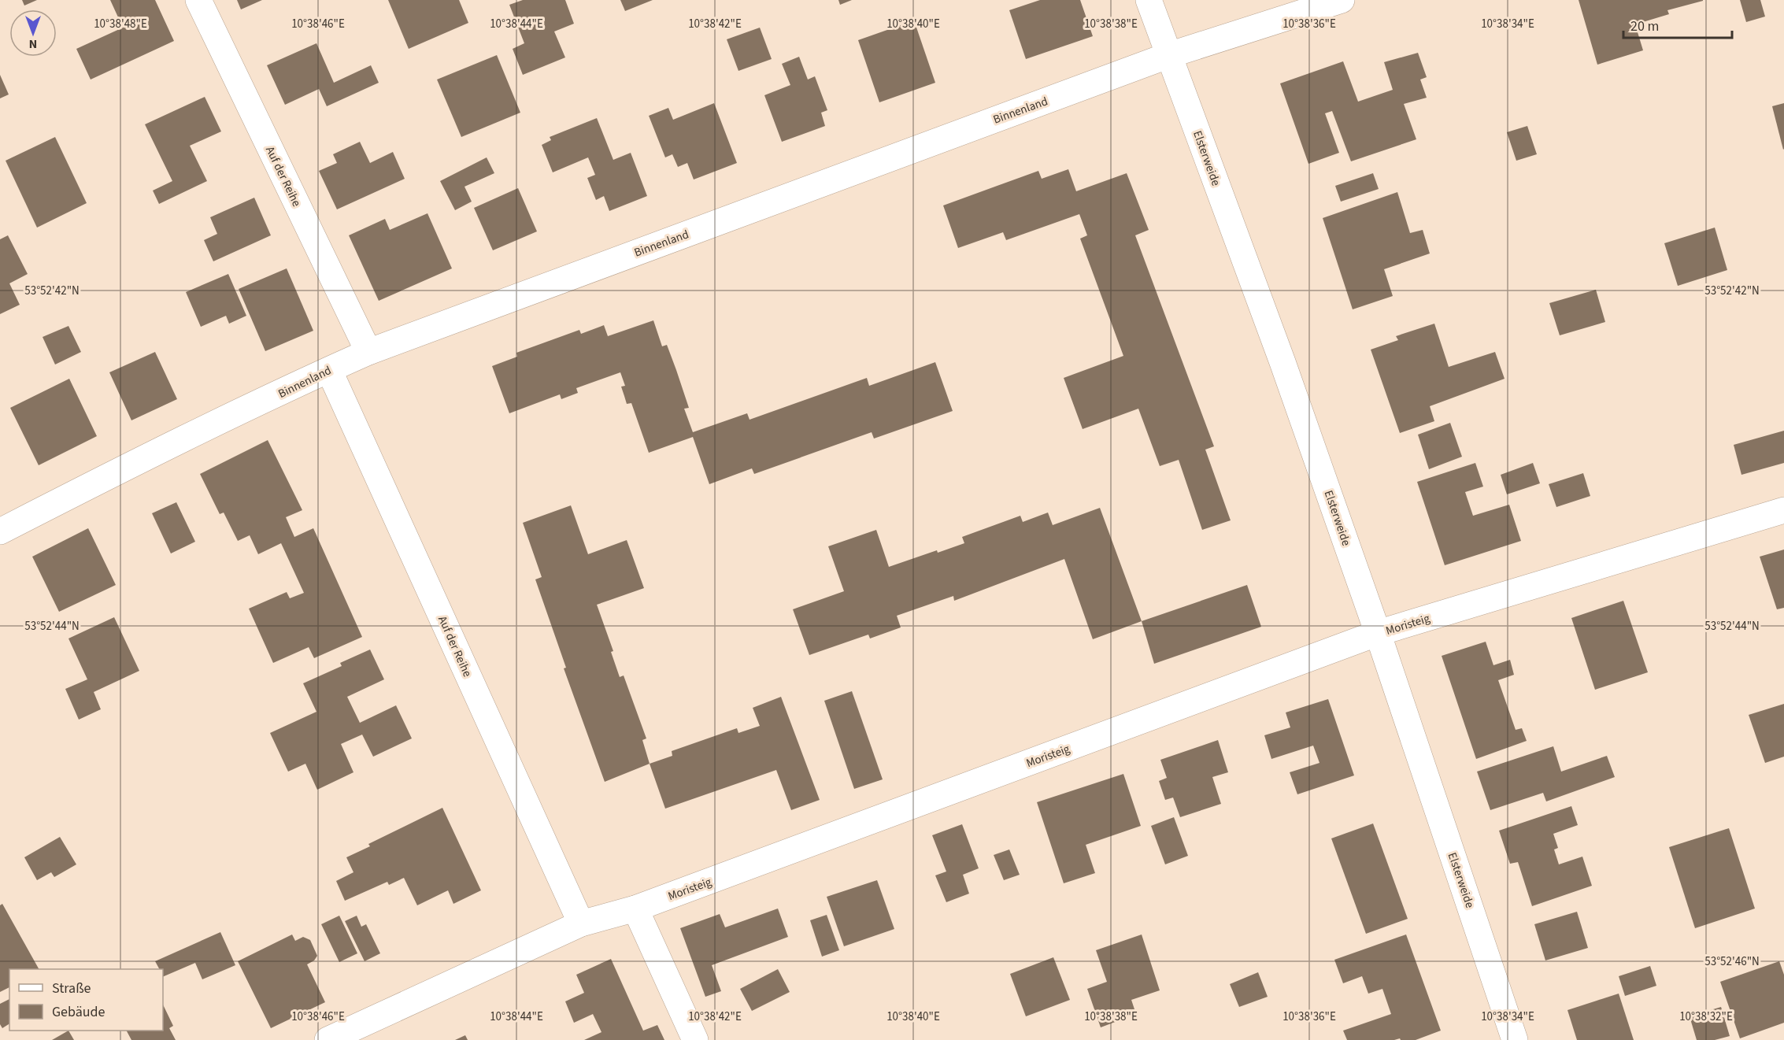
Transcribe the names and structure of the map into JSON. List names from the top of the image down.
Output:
{
  "streets": {
    "street": [
      "Binnenland",
      "Elsterweide",
      "Auf der Reihe",
      "Moristeig"
    ]
  },
  "crossings": [
    ["Binnenland", "Elsterweide"],
    ["Binnenland", "Auf der Reihe"],
    ["Elsterweide", "Moristeig"],
    ["Auf der Reihe", "Moristeig"]
  ],
  "legend": ["Straße", "Gebäude"],
  "scale_bar": "20 m",
  "north": "bottom",
  "coordinates": [
    "10°38'48\"E",
    "10°38'46\"E",
    "10°38'44\"E",
    "10°38'42\"E",
    "10°38'40\"E",
    "10°38'38\"E",
    "10°38'36\"E",
    "10°38'34\"E",
    "53°52'42\"N",
    "53°52'44\"N",
    "53°52'46\"N",
    "10°38'32\"E"
  ]
}
